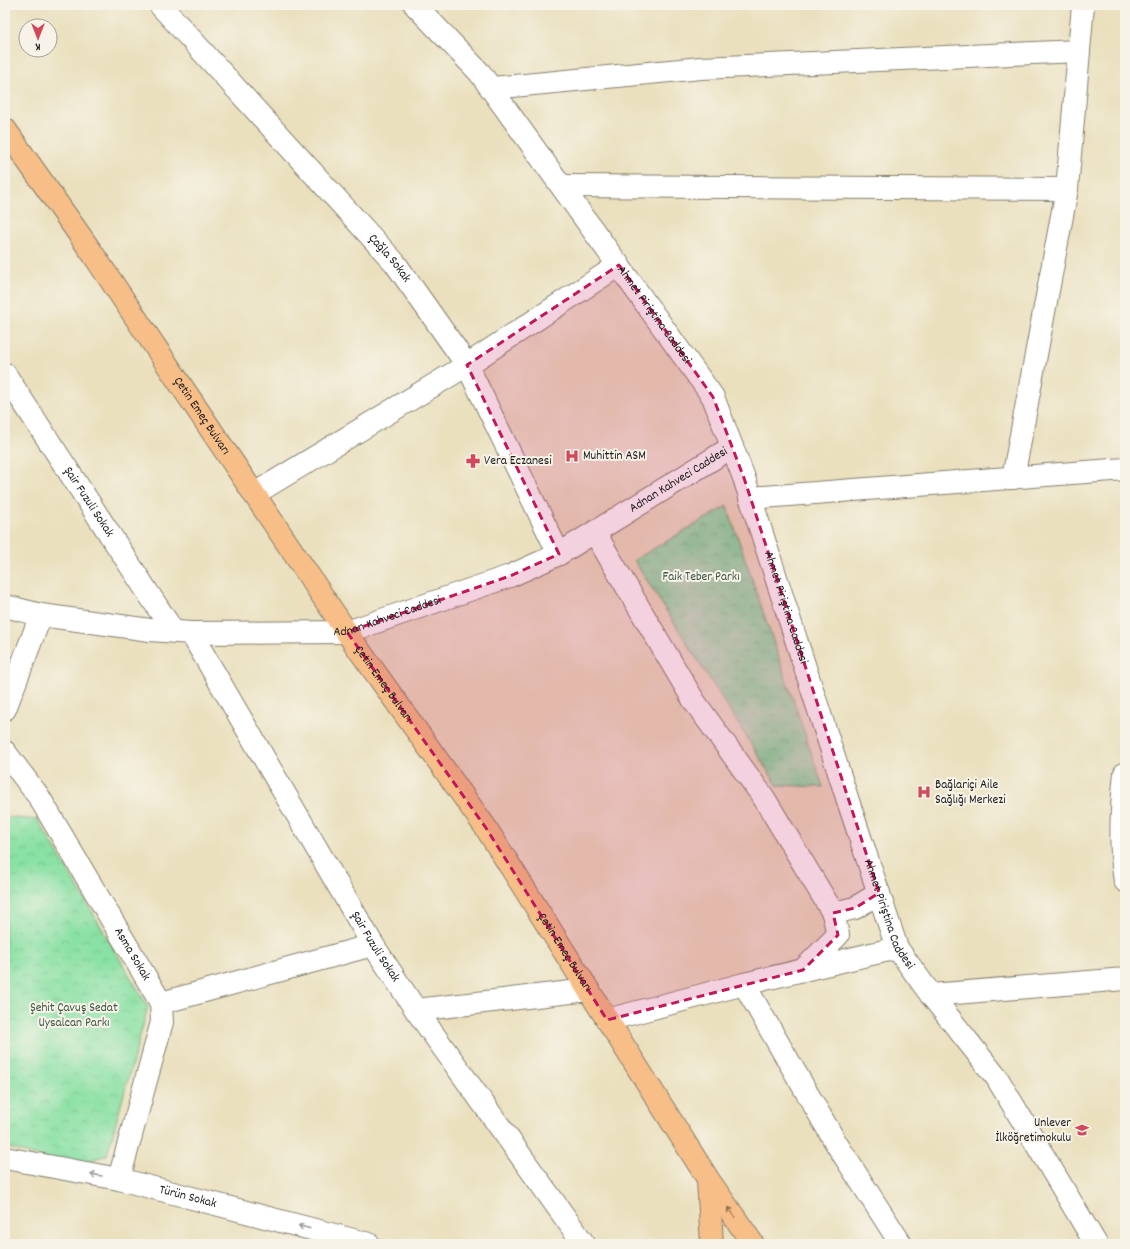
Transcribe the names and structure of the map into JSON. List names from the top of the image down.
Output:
{
  "streets": {
    "main road": ["Çetin Emeç Bulvarı"],
    "street": [
      "Çağla Sokak",
      "Ahmet Piriştina Caddesi",
      "Adnan Kahveci Caddesi",
      "Şair Fuzuli Sokak",
      "Asma Sokak",
      "Türün Sokak"
    ]
  },
  "crossings": [
    ["Çağla Sokak", "Adnan Kahveci Caddesi"],
    ["Ahmet Piriştina Caddesi", "Adnan Kahveci Caddesi"],
    ["Çetin Emeç Bulvarı", "Adnan Kahveci Caddesi"],
    ["Adnan Kahveci Caddesi", "Şair Fuzuli Sokak"],
    ["Asma Sokak", "Türün Sokak"]
  ],
  "one_way": ["Türün Sokak"],
  "parks": ["Faik Teber Parkı", "Şehit Çavuş Sedat Uysalcan Parkı"],
  "places": {
    "hospital": ["Muhittin ASM", "Bağlariçi Aile Sağlığı Merkezi"],
    "pharmacy": ["Vera Eczanesi"],
    "school or university": ["Unlever İlköğretimokulu"]
  },
  "north": "bottom"
}
